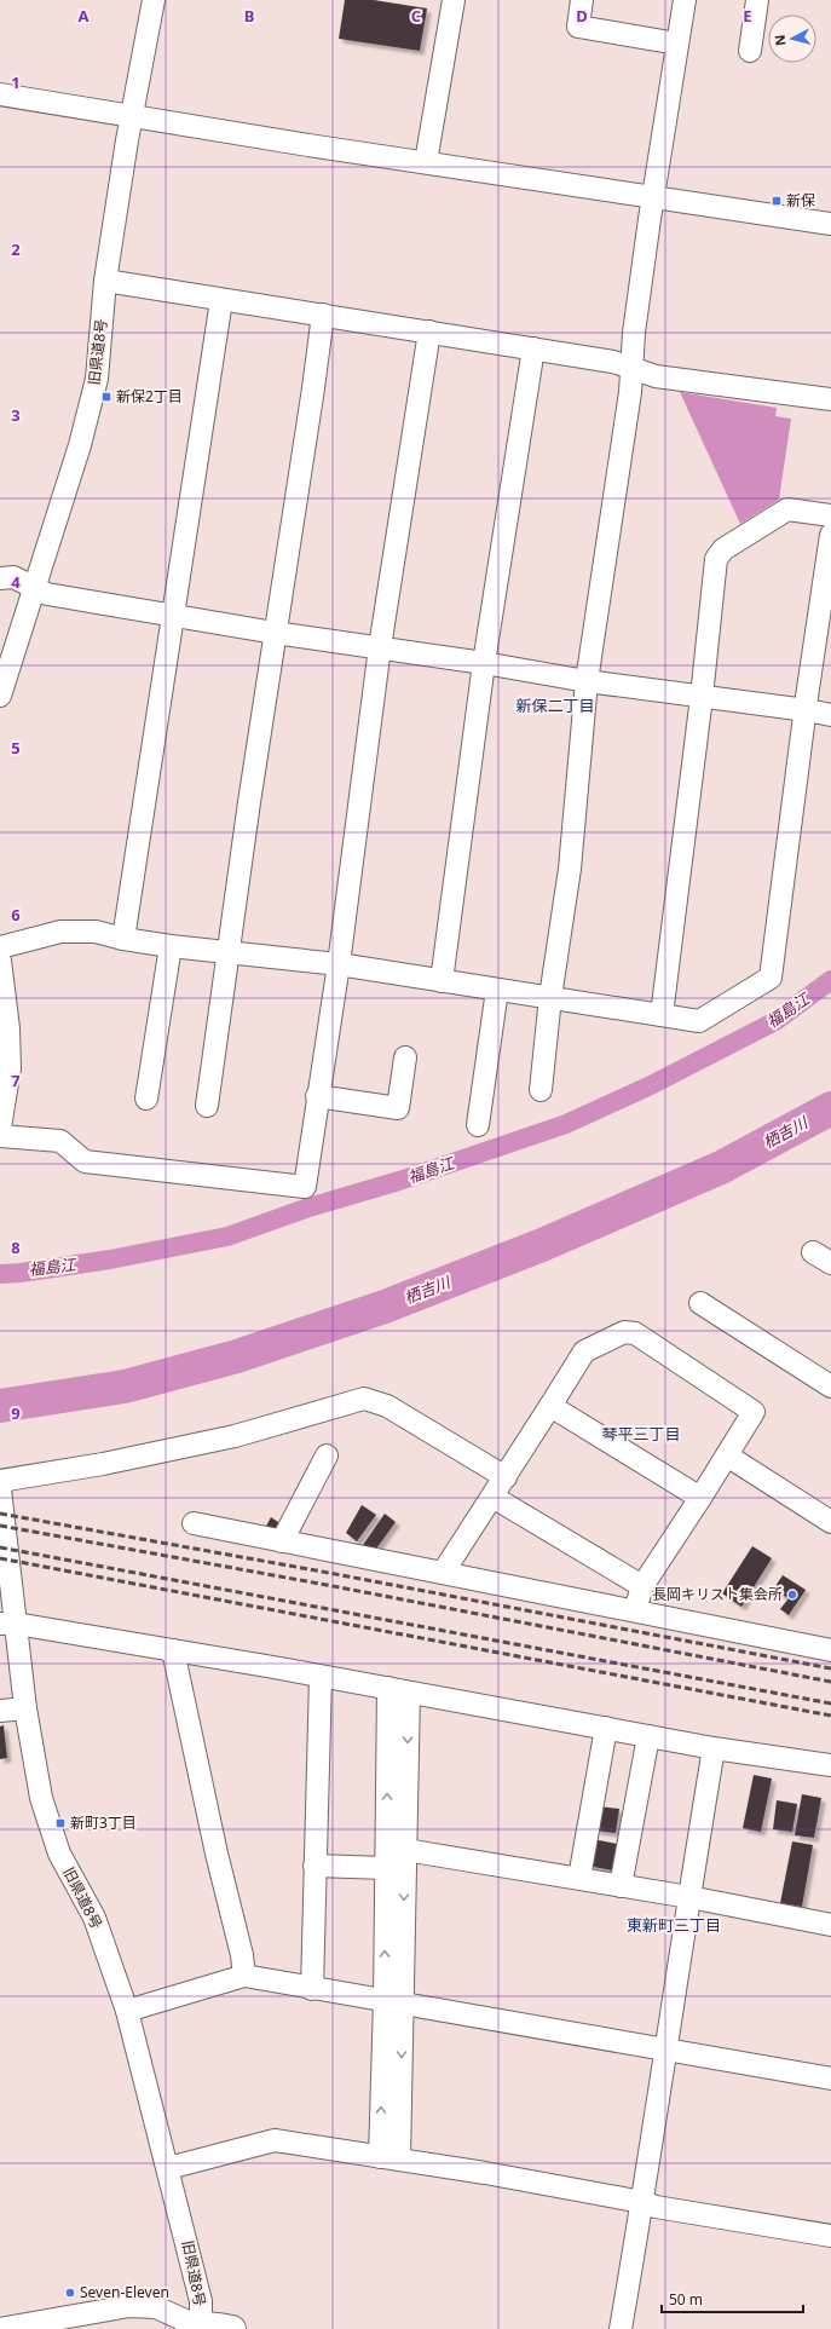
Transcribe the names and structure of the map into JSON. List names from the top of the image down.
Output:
{
  "streets": {
    "street": ["旧県道8号"]
  },
  "districts": ["新保二丁目", "琴平三丁目", "東新町三丁目"],
  "water": ["福島江", "栖吉川"],
  "places": {
    "transit": ["新保", "新保2丁目", "新町3丁目"],
    "other": ["長岡キリスト集会所", "Seven-Eleven"]
  },
  "scale_bar": "50 m",
  "north": "left",
  "grid": {
    "columns": [
      "A",
      "B",
      "C",
      "D",
      "E"
    ],
    "rows": [
      "1",
      "2",
      "3",
      "4",
      "5",
      "6",
      "7",
      "8",
      "9"
    ]
  }
}
